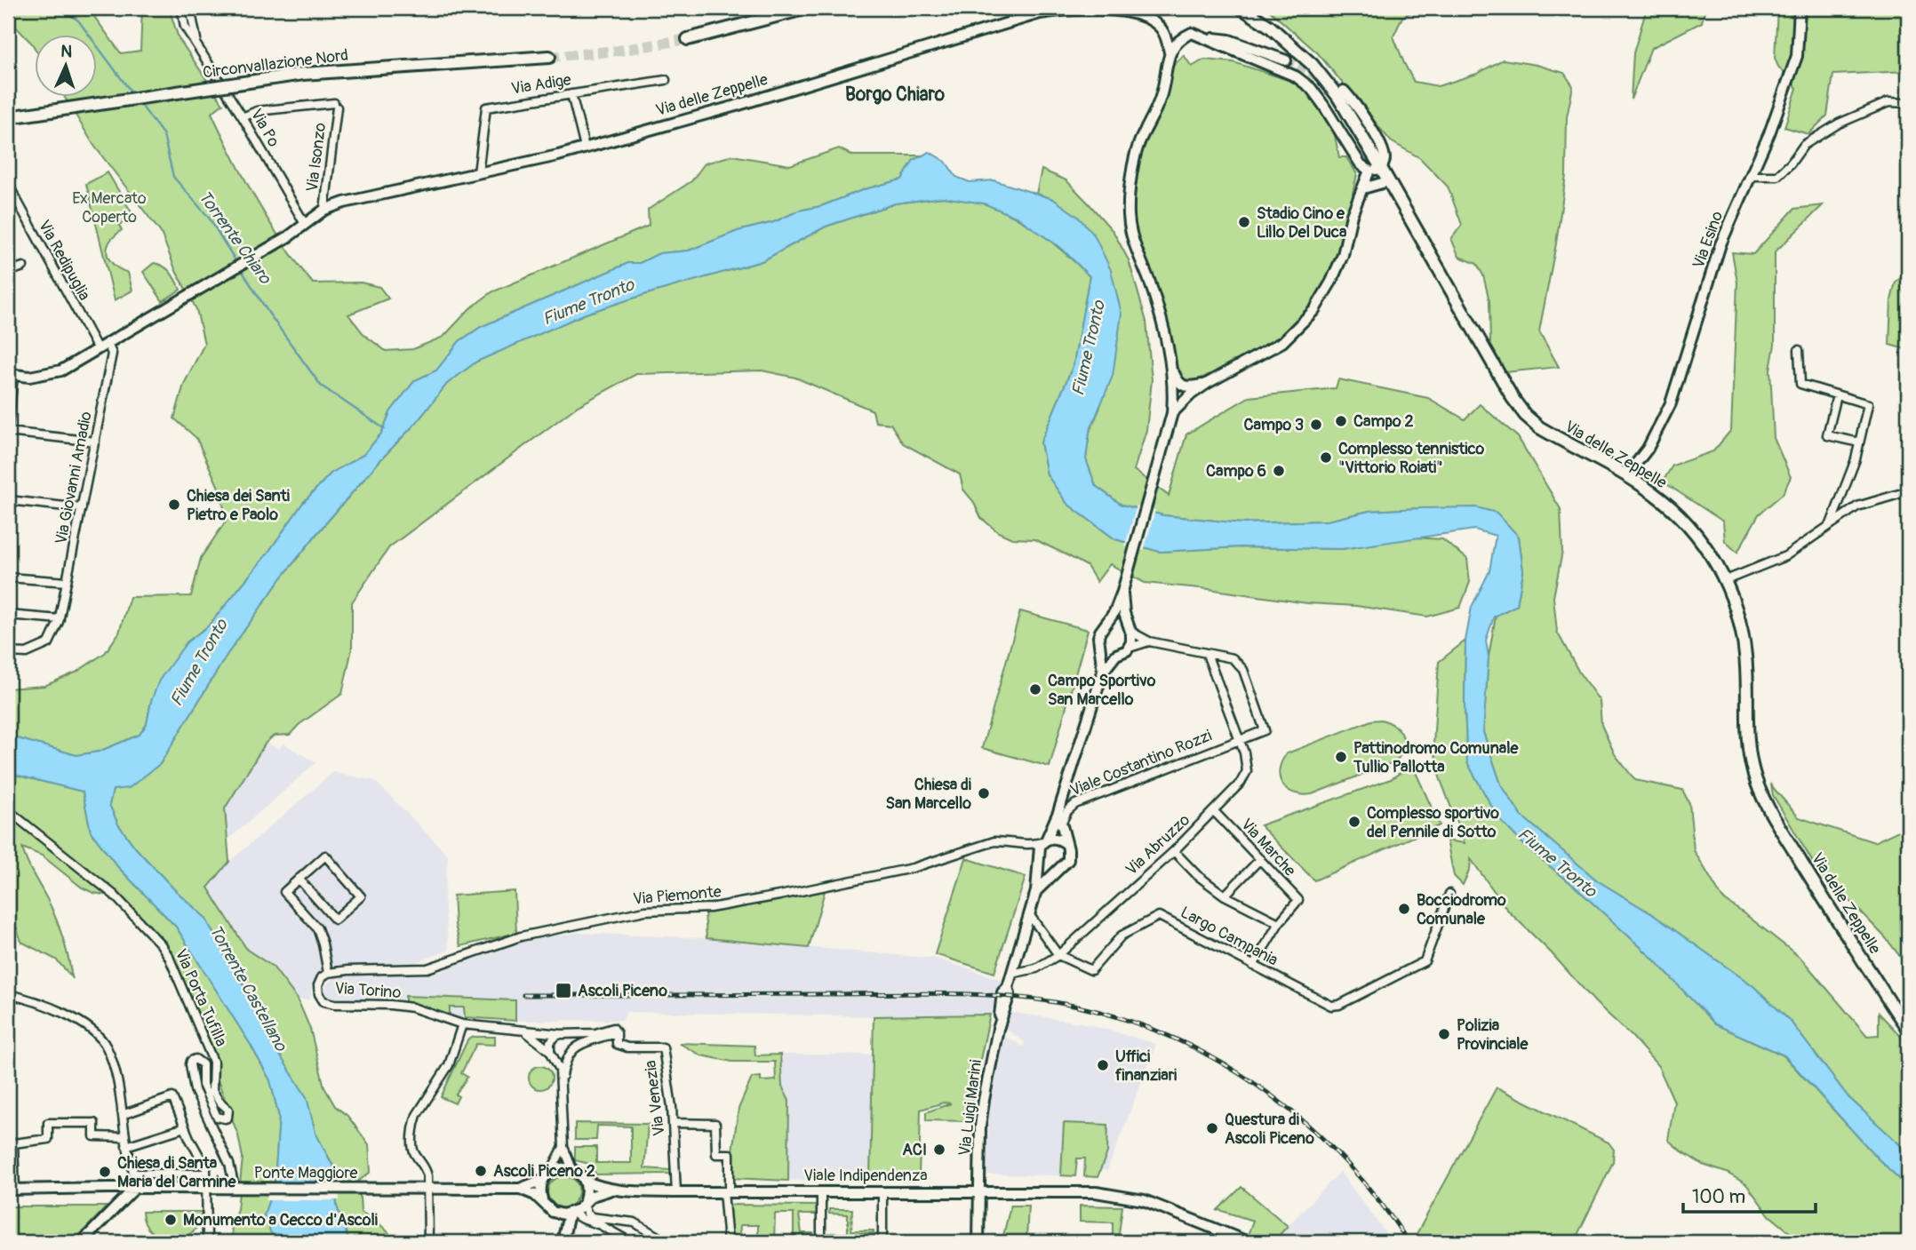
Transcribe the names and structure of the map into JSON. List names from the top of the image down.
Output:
{
  "streets": {
    "main road": ["Circonvallazione Nord", "Via delle Zeppelle"],
    "street": [
      "Via Adige",
      "Via Po",
      "Via Isonzo",
      "Via Esino",
      "Via Redipuglia",
      "Via Giovanni Amadio",
      "Viale Costantino Rozzi",
      "Via Abruzzo",
      "Via Marche",
      "Via Piemonte",
      "Largo Campania",
      "Via Torino",
      "Via Porta Tufilla",
      "Via Venezia",
      "Via Luigi Marini",
      "Ponte Maggiore",
      "Viale Indipendenza"
    ]
  },
  "crossings": [
    ["Via Adige", "Via delle Zeppelle"],
    ["Via delle Zeppelle", "Via Po"],
    ["Via delle Zeppelle", "Via Isonzo"],
    ["Via delle Zeppelle", "Via Esino"],
    ["Via delle Zeppelle", "Via Redipuglia"],
    ["Via delle Zeppelle", "Via Giovanni Amadio"],
    ["Via delle Zeppelle", "Viale Costantino Rozzi"],
    ["Via Po", "Via Isonzo"],
    ["Viale Costantino Rozzi", "Via Abruzzo"],
    ["Viale Costantino Rozzi", "Via Piemonte"],
    ["Viale Costantino Rozzi", "Via Luigi Marini"],
    ["Via Abruzzo", "Via Marche"],
    ["Via Abruzzo", "Largo Campania"],
    ["Via Marche", "Largo Campania"],
    ["Via Piemonte", "Via Torino"],
    ["Via Torino", "Ponte Maggiore"],
    ["Via Porta Tufilla", "Ponte Maggiore"],
    ["Via Venezia", "Viale Indipendenza"],
    ["Via Luigi Marini", "Viale Indipendenza"]
  ],
  "districts": ["Borgo Chiaro"],
  "water": ["Torrente Chiaro", "Fiume Tronto", "Torrente Castellano"],
  "parks": ["Ex Mercato Coperto"],
  "places": {
    "other": [
      "Stadio Cino e Lillo Del Duca",
      "Campo 2",
      "Campo 3",
      "Complesso tennistico \"Vittorio Roiati\"",
      "Campo 6",
      "Chiesa dei Santi Pietro e Paolo",
      "Campo Sportivo San Marcello",
      "Pattinodromo Comunale Tullio Pallotta",
      "Chiesa di San Marcello",
      "Complesso sportivo del Pennile di Sotto",
      "Bocciodromo Comunale",
      "Polizia Provinciale",
      "Uffici finanziari",
      "Questura di Ascoli Piceno",
      "ACI",
      "Ascoli Piceno 2",
      "Chiesa di Santa Maria del Carmine",
      "Monumento a Cecco d'Ascoli"
    ],
    "transit": ["Ascoli Piceno"]
  },
  "scale_bar": "100 m",
  "north": "top"
}
